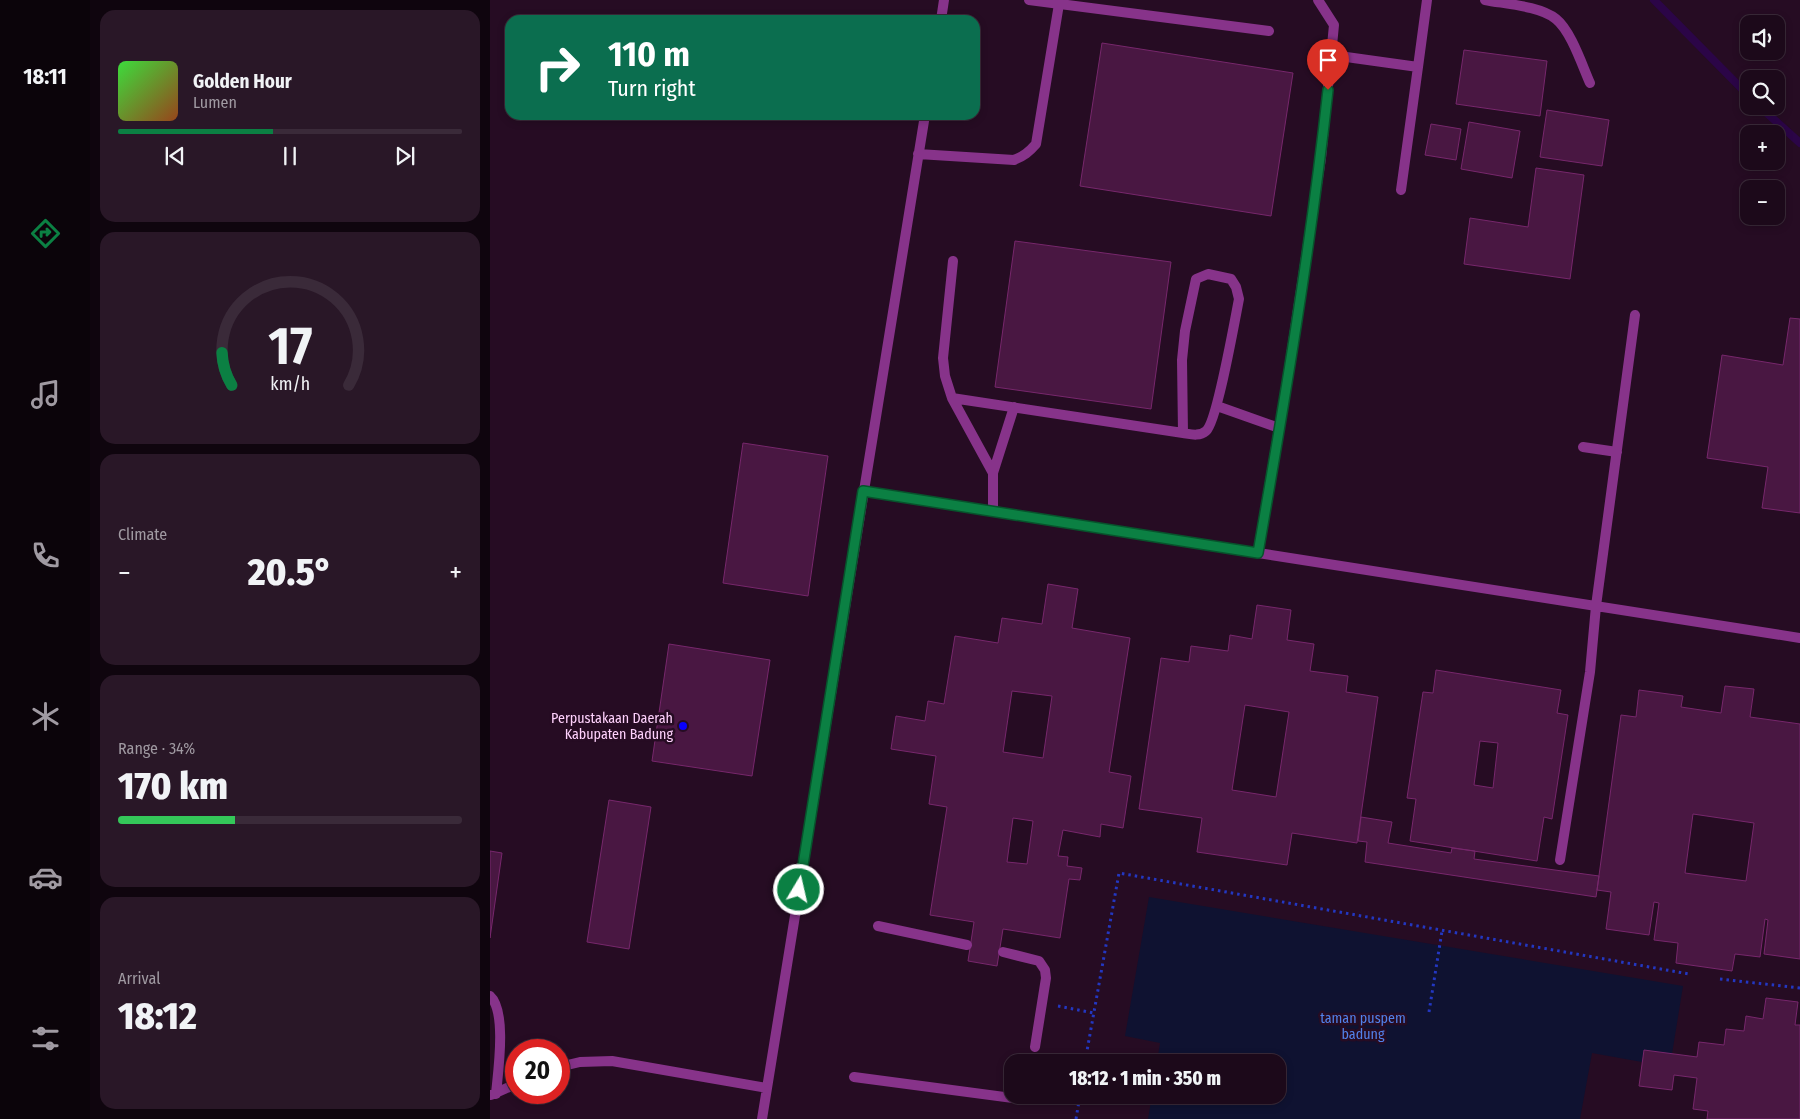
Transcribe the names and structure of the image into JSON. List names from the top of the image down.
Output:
{
  "parks": ["taman puspem badung"],
  "places": ["Perpustakaan Daerah Kabupaten Badung"],
  "page": {
    "tabs": "18:11",
    "map_buttons": ["+", "−"],
    "turn": ["110 m", "Turn right"],
    "song": ["Golden Hour", "Lumen"],
    "tile": [
      "Climate",
      ["Range · 34%", "170 km"],
      ["Arrival", "18:12"]
    ],
    "heat": ["−", "20.5°", "+"],
    "limit": "20",
    "trip": "18:12 · 1 min · 350 m",
    "gauge": ["17", "km/h"]
  }
}
